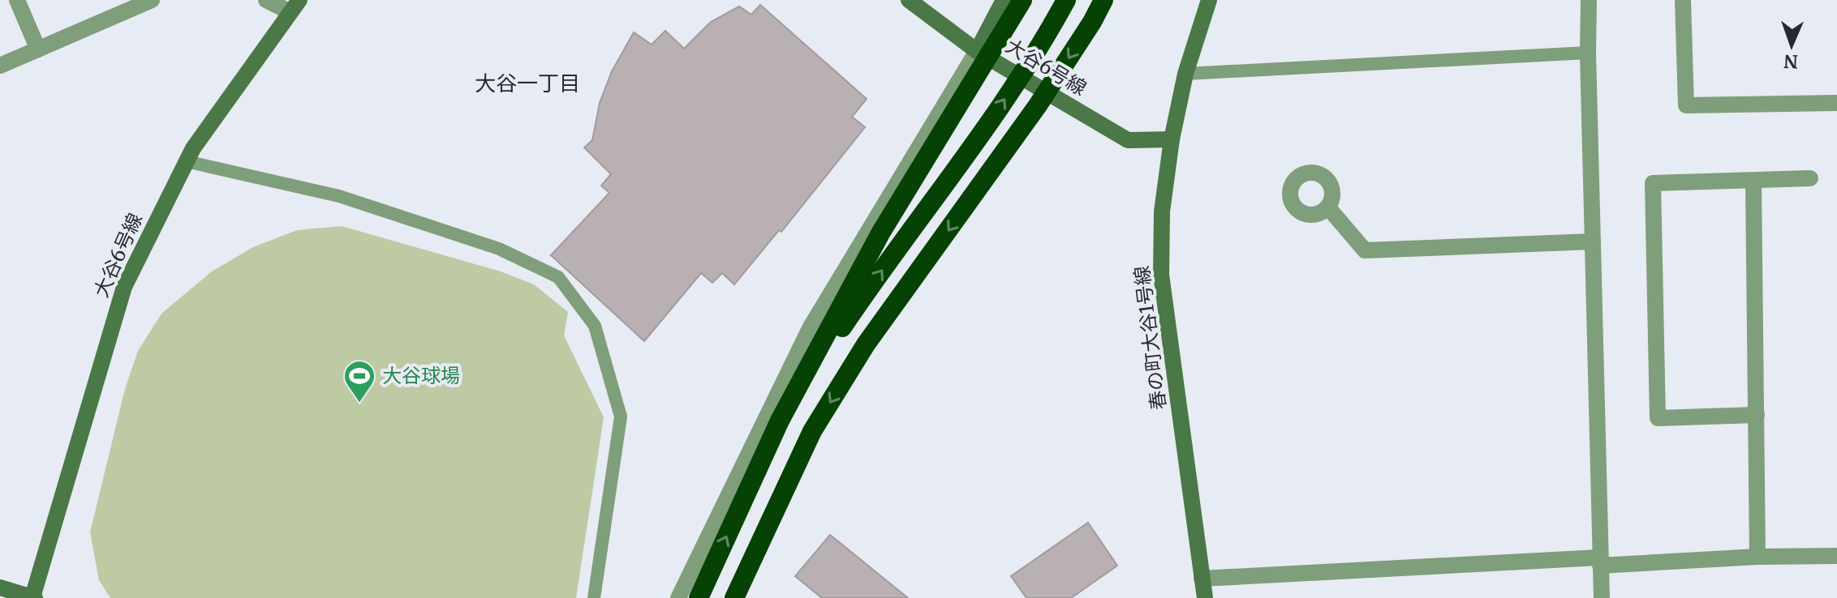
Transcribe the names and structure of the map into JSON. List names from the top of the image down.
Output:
{
  "streets": {
    "street": ["大谷6号線", "春の町大谷1号線"]
  },
  "crossings": [
    ["大谷6号線", "春の町大谷1号線"]
  ],
  "districts": ["大谷一丁目"],
  "places": {
    "sports": ["大谷球場"]
  },
  "north": "bottom"
}
